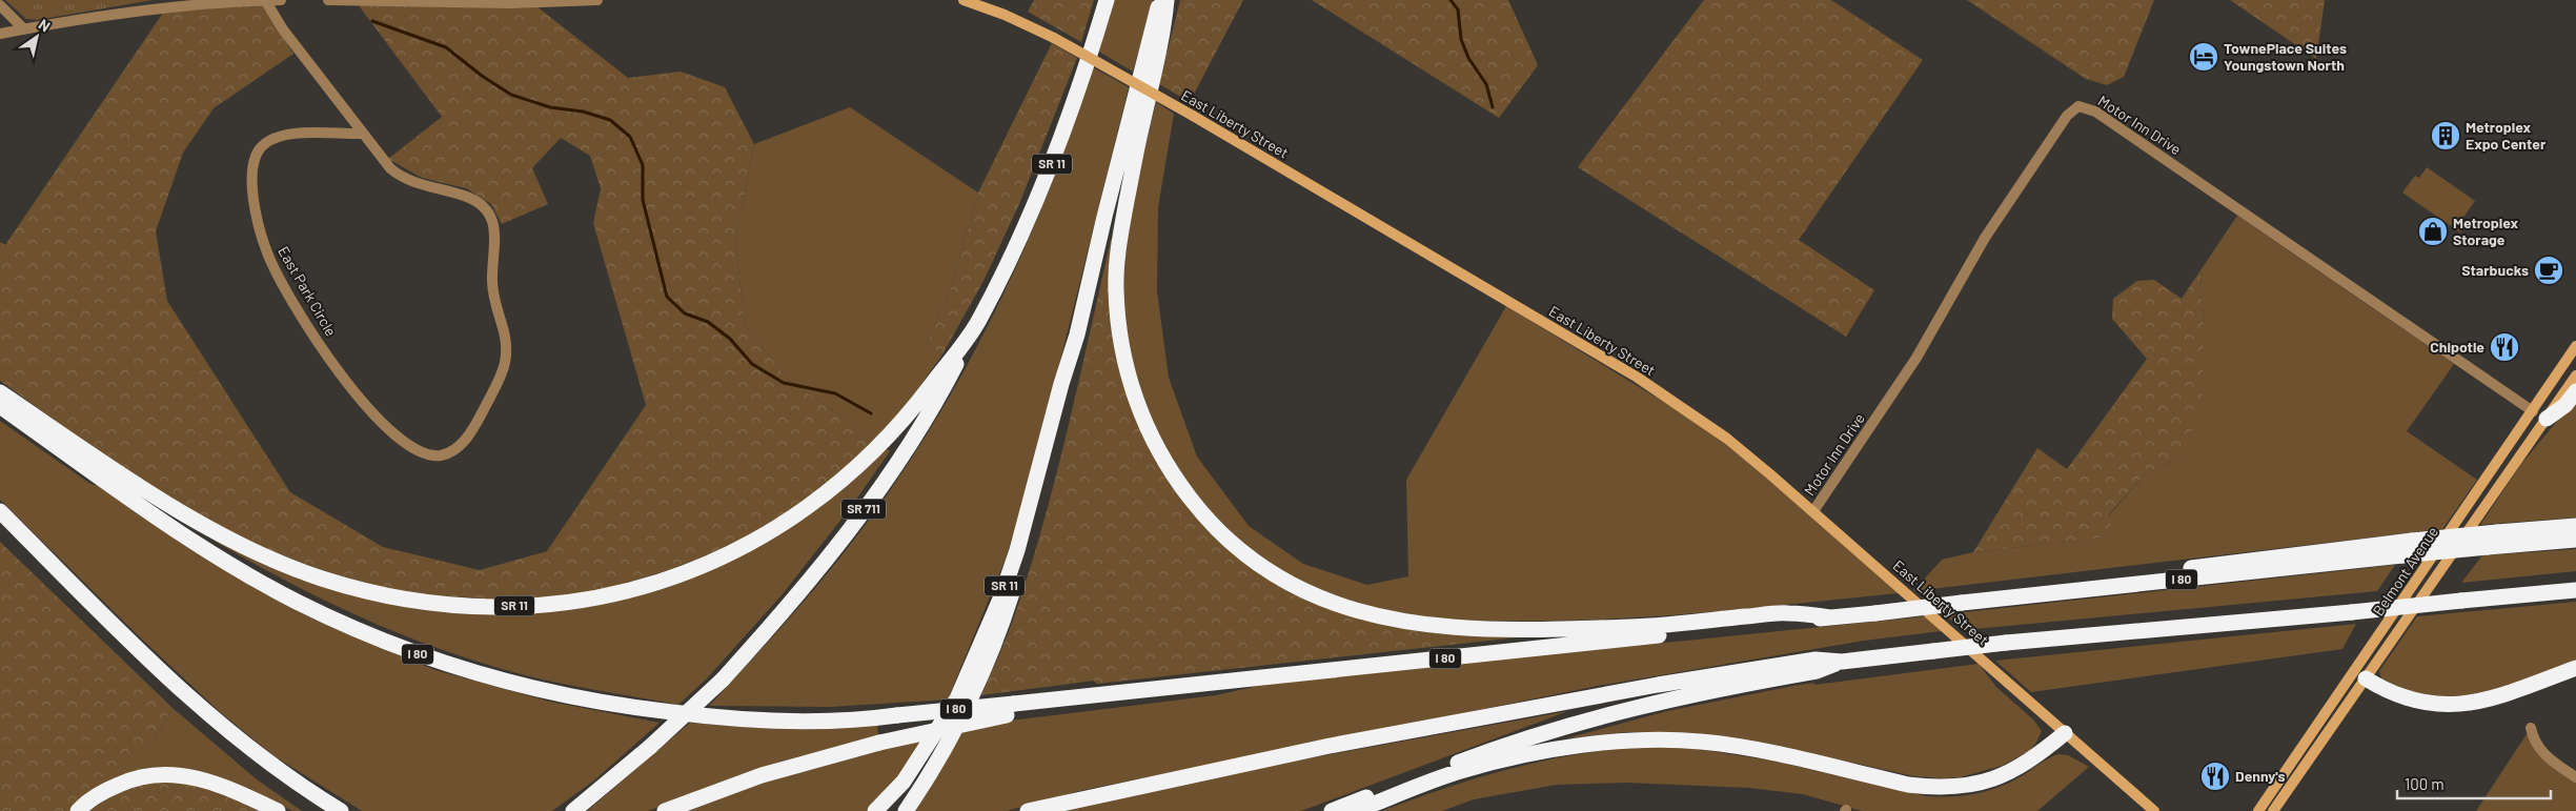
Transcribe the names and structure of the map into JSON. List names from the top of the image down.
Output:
{
  "streets": {
    "highway": ["SR 11", "SR 711", "I 80"],
    "street": [
      "East Liberty Street",
      "Motor Inn Drive",
      "East Park Circle",
      "Belmont Avenue"
    ]
  },
  "crossings": [
    ["East Liberty Street", "Motor Inn Drive"],
    ["Motor Inn Drive", "Belmont Avenue"],
    ["SR 11", "SR 711"]
  ],
  "places": {
    "hotel": ["TownePlace Suites Youngstown North"],
    "building": ["Metroplex Expo Center"],
    "shop": ["Metroplex Storage"],
    "cafe": ["Starbucks"],
    "restaurant": ["Chipotle", "Denny's"]
  },
  "scale_bar": "100 m",
  "north": "top right"
}
